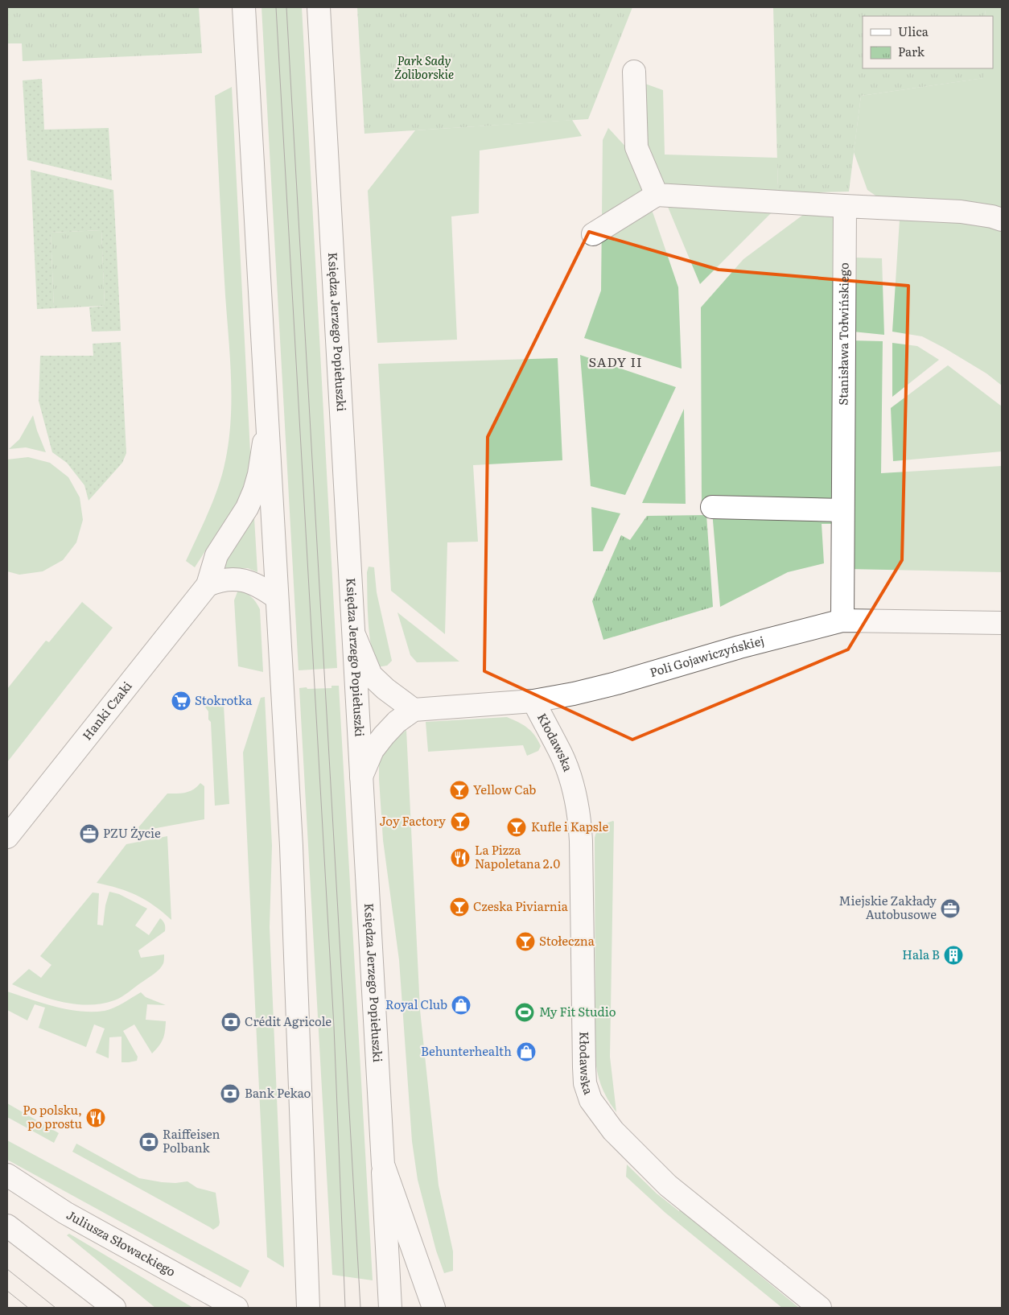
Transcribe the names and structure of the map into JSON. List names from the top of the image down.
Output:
{
  "streets": {
    "street": [
      "Księdza Jerzego Popiełuszki",
      "Stanisława Tołwińskiego",
      "Poli Gojawiczyńskiej",
      "Hanki Czaki",
      "Kłodawska",
      "Juliusza Słowackiego"
    ]
  },
  "crossings": [
    ["Stanisława Tołwińskiego", "Poli Gojawiczyńskiej"],
    ["Poli Gojawiczyńskiej", "Kłodawska"]
  ],
  "districts": ["SADY II"],
  "parks": ["Park Sady Żoliborskie"],
  "places": {
    "supermarket": ["Stokrotka"],
    "bar": [
      "Yellow Cab",
      "Joy Factory",
      "Kufle i Kapsle",
      "Czeska Piviarnia",
      "Stołeczna"
    ],
    "office": ["PZU Życie", "Miejskie Zakłady Autobusowe"],
    "restaurant": ["La Pizza Napoletana 2.0", "Po polsku, po prostu"],
    "building": ["Hala B"],
    "shop": ["Royal Club", "Behunterhealth"],
    "sports": ["My Fit Studio"],
    "bank": ["Crédit Agricole", "Bank Pekao", "Raiffeisen Polbank"]
  },
  "legend": ["Ulica", "Park"]
}
